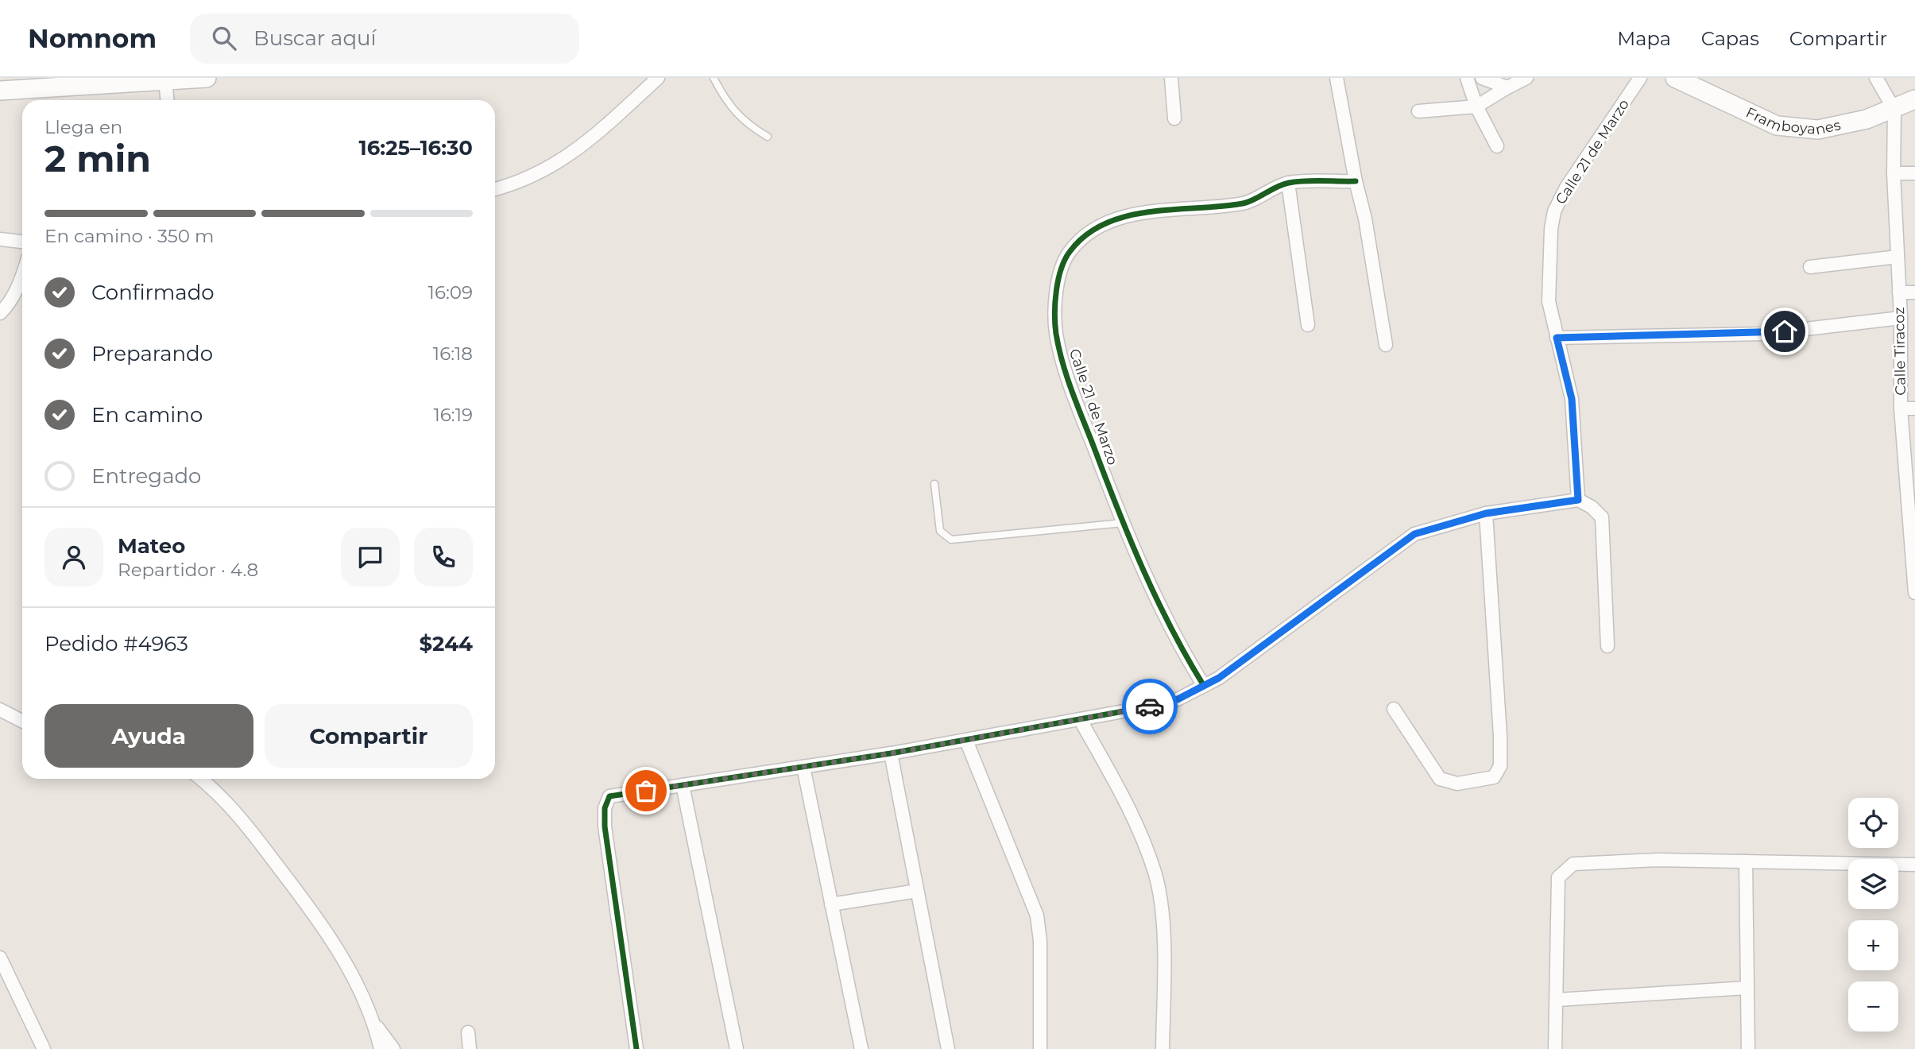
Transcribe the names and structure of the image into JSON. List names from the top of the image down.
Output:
{
  "streets": {
    "main road": ["Framboyanes"],
    "street": ["Calle 21 de Marzo", "Calle Tiracoz"]
  },
  "crossings": [
    ["Framboyanes", "Calle Tiracoz"]
  ],
  "page": {
    "header": "Nomnom",
    "search": "Buscar aquí",
    "nav": ["Mapa", "Capas", "Compartir"],
    "heading": ["2 min", "Llega en", "16:25–16:30"],
    "panel": [
      "Mateo",
      "Repartidor · 4.8",
      "Pedido #4963",
      "$244"
    ],
    "bar": "En camino · 350 m",
    "list": [
      ["Confirmado", "16:09"],
      ["Preparando", "16:18"],
      ["En camino", "16:19"],
      "Entregado"
    ],
    "buttons": ["Ayuda", "Compartir"],
    "map_buttons": ["+", "−"]
  }
}
